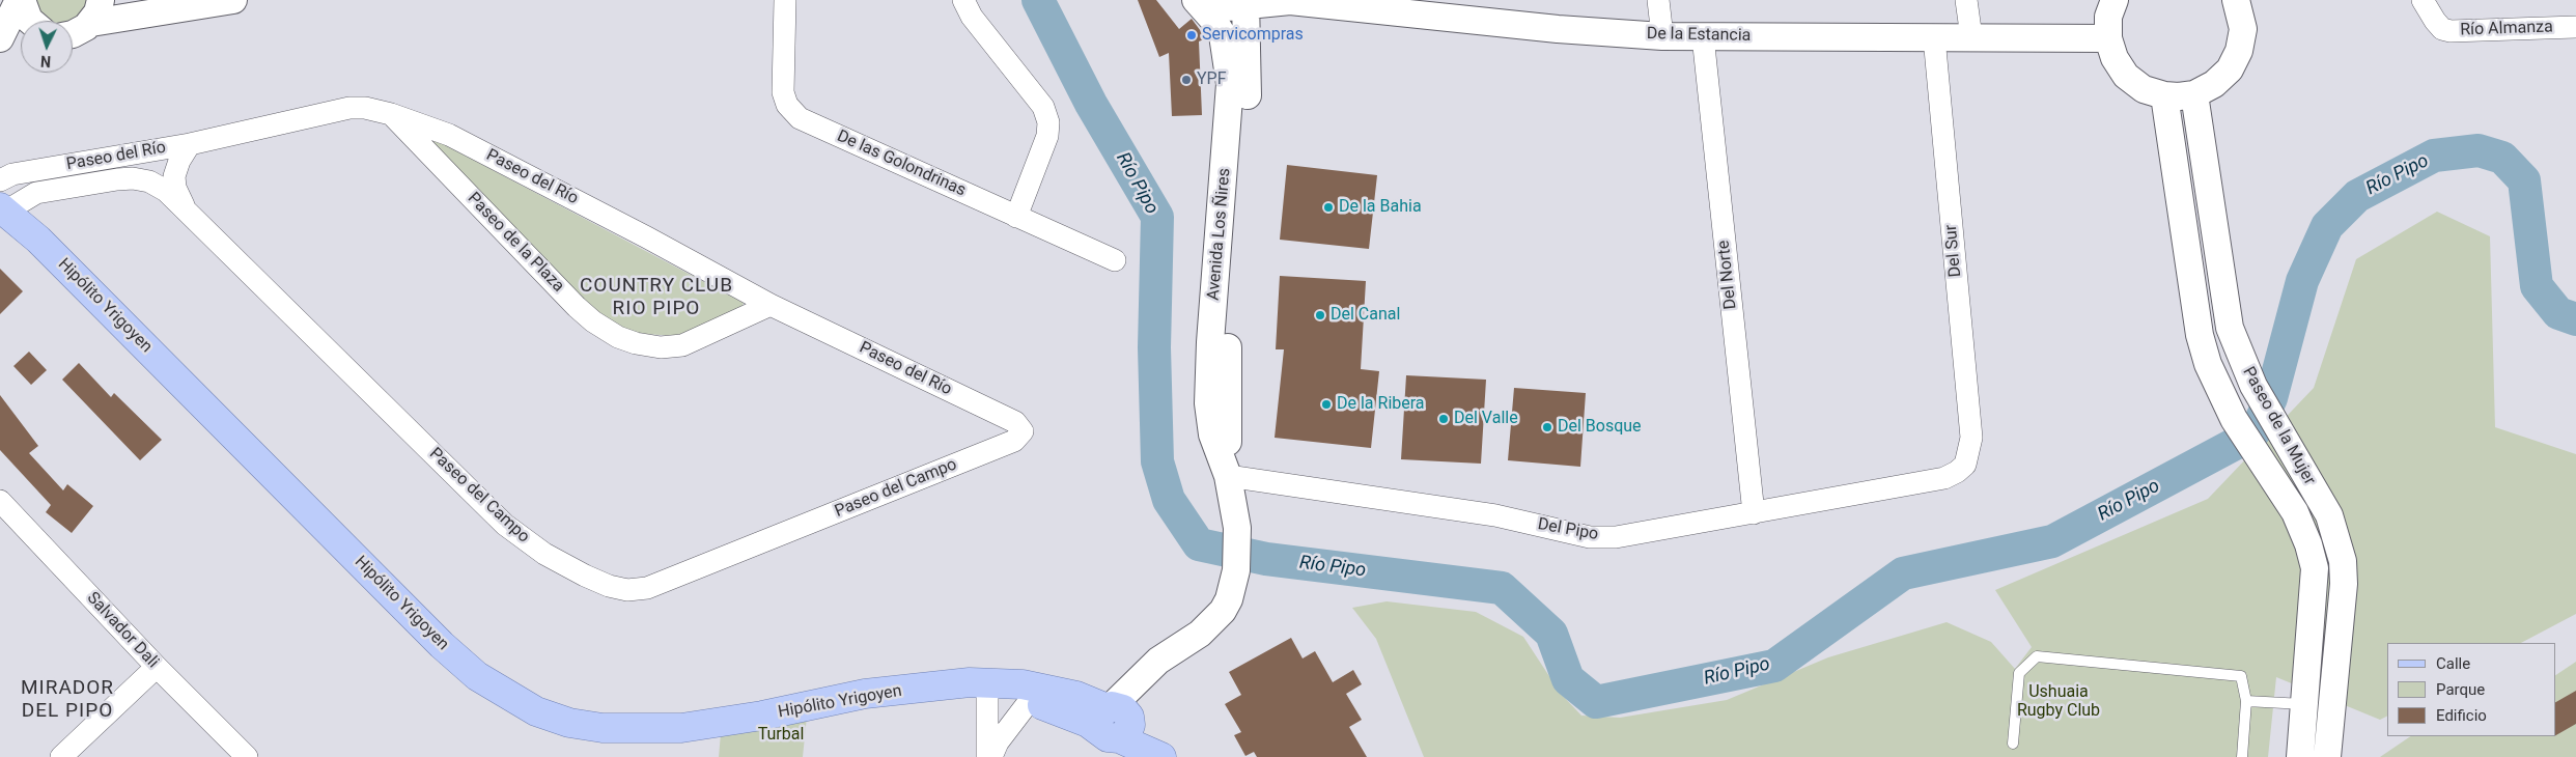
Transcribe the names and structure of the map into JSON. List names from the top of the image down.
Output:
{
  "streets": {
    "main road": ["Hipólito Yrigoyen"],
    "street": [
      "Río Almanza",
      "De la Estancia",
      "Paseo del Río",
      "De las Golondrinas",
      "Avenida Los Ñires",
      "Paseo de la Plaza",
      "Del Sur",
      "Del Norte",
      "Paseo de la Mujer",
      "Paseo del Campo",
      "Del Pipo",
      "Salvador Dali"
    ]
  },
  "crossings": [
    ["De la Estancia", "Avenida Los Ñires"],
    ["De la Estancia", "Del Sur"],
    ["De la Estancia", "Del Norte"],
    ["Paseo del Río", "Paseo de la Plaza"],
    ["Paseo del Río", "Paseo del Campo"],
    ["Avenida Los Ñires", "Hipólito Yrigoyen"],
    ["Avenida Los Ñires", "Del Pipo"],
    ["Del Sur", "Del Pipo"],
    ["Del Norte", "Del Pipo"],
    ["Hipólito Yrigoyen", "Paseo del Campo"]
  ],
  "districts": ["COUNTRY CLUB RIO PIPO", "MIRADOR DEL PIPO"],
  "water": ["Río Pipo"],
  "parks": ["Ushuaia Rugby Club", "Turbal"],
  "places": [
    "Servicompras",
    "YPF",
    "De la Bahia",
    "Del Canal",
    "De la Ribera",
    "Del Valle",
    "Del Bosque"
  ],
  "legend": ["Calle", "Parque", "Edificio"],
  "north": "bottom"
}
